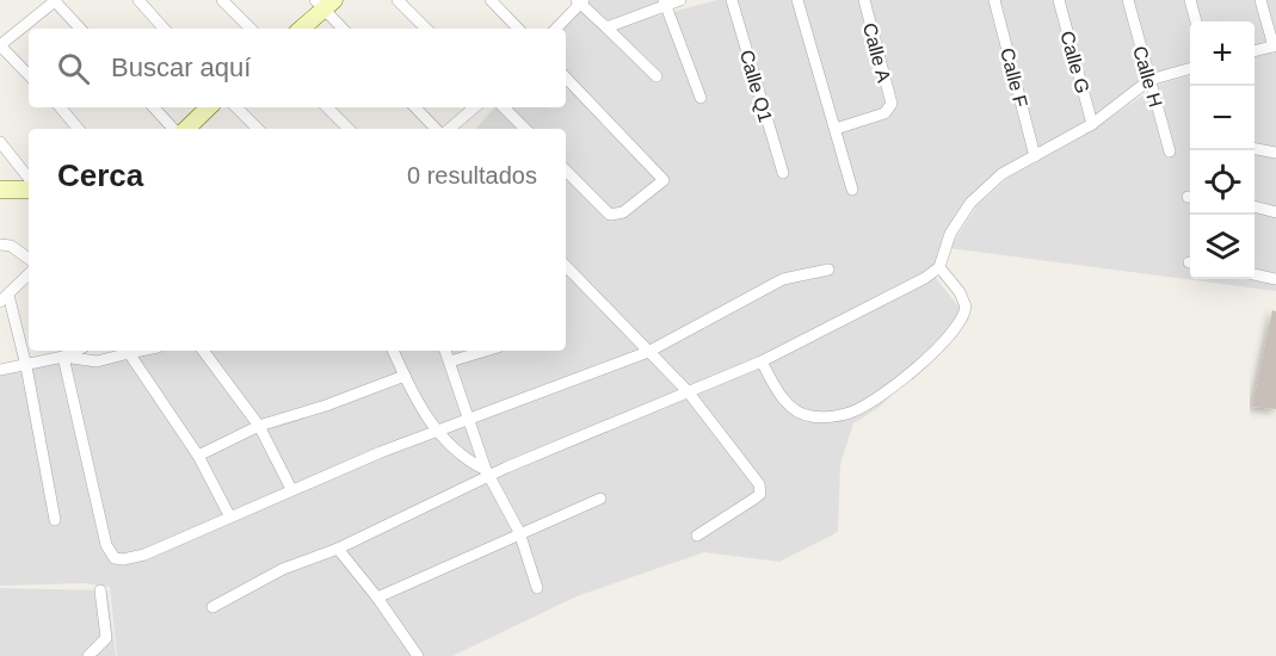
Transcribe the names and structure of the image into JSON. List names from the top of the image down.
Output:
{
  "streets": {
    "street": [
      "Calle A",
      "Calle G",
      "Calle H",
      "Calle F",
      "Calle Q1"
    ]
  },
  "page": {
    "map_buttons": ["+", "−"],
    "search": "Buscar aquí",
    "heading": ["Cerca", "0 resultados"]
  }
}
